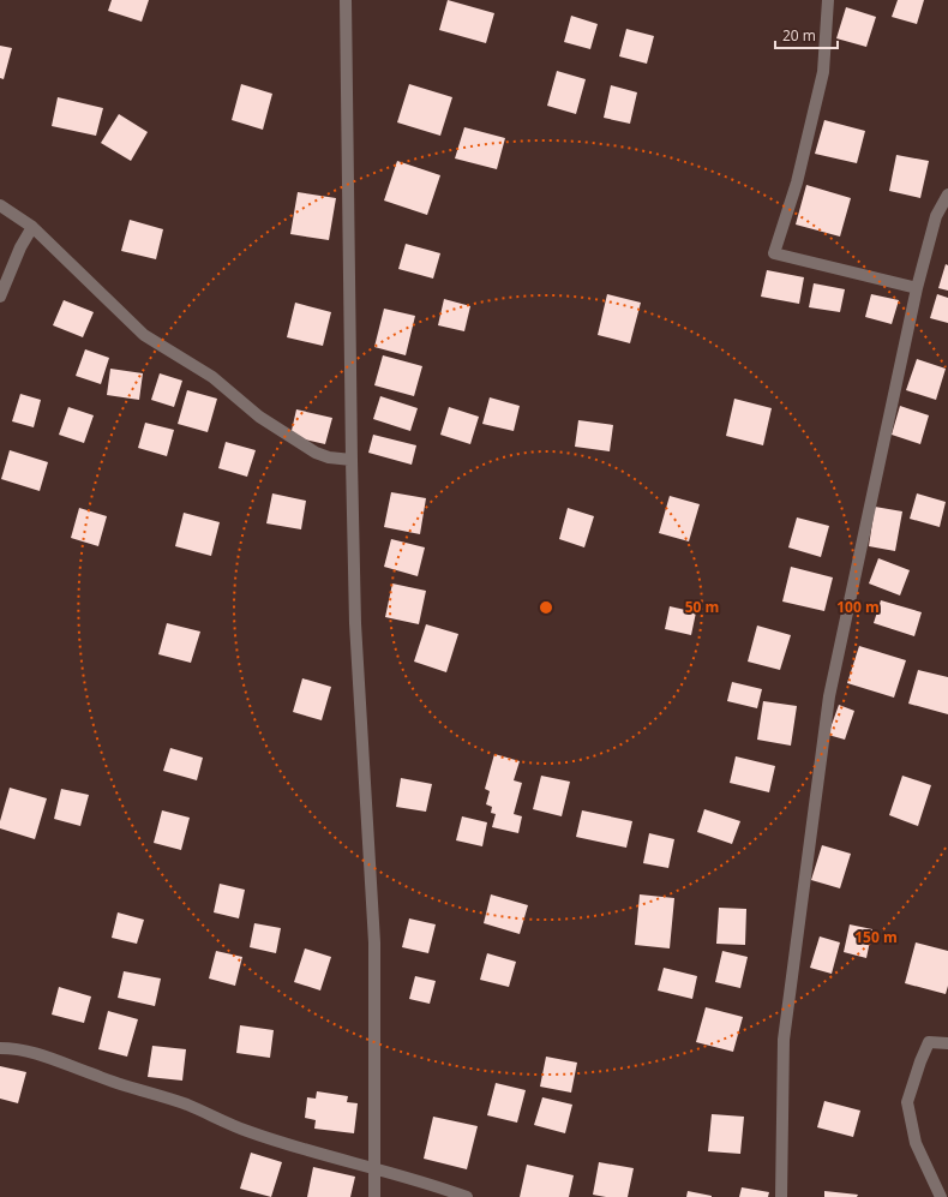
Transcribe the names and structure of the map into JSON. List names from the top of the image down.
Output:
{
  "scale_bar": "20 m",
  "rings": ["50 m", "100 m", "150 m"]
}
